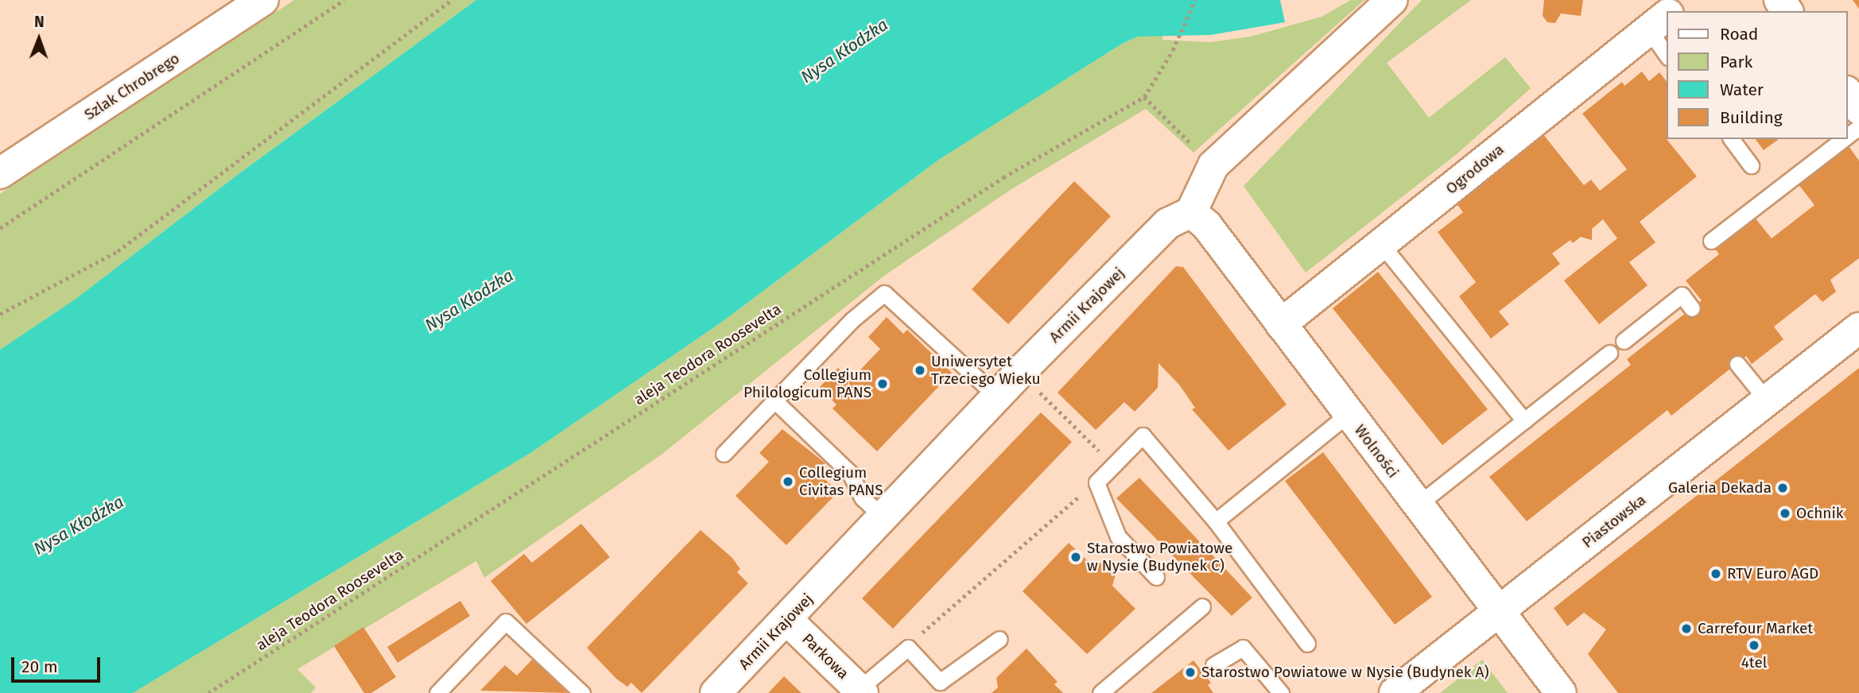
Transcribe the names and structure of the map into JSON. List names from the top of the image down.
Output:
{
  "streets": {
    "street": [
      "Szlak Chrobrego",
      "Ogrodowa",
      "Armii Krajowej",
      "Wolności",
      "Piastowska",
      "Parkowa"
    ],
    "path": ["aleja Teodora Roosevelta"]
  },
  "crossings": [
    ["Ogrodowa", "Wolności"],
    ["Armii Krajowej", "Wolności"],
    ["Armii Krajowej", "Parkowa"],
    ["Wolności", "Piastowska"]
  ],
  "water": ["Nysa Kłodzka"],
  "places": [
    "Uniwersytet Trzeciego Wieku",
    "Collegium Philologicum PANS",
    "Collegium Civitas PANS",
    "Galeria Dekada",
    "Ochnik",
    "Starostwo Powiatowe w Nysie (Budynek C)",
    "RTV Euro AGD",
    "Carrefour Market",
    "4tel",
    "Starostwo Powiatowe w Nysie (Budynek A)"
  ],
  "legend": [
    "Road",
    "Park",
    "Water",
    "Building"
  ],
  "scale_bar": "20 m",
  "north": "top"
}
